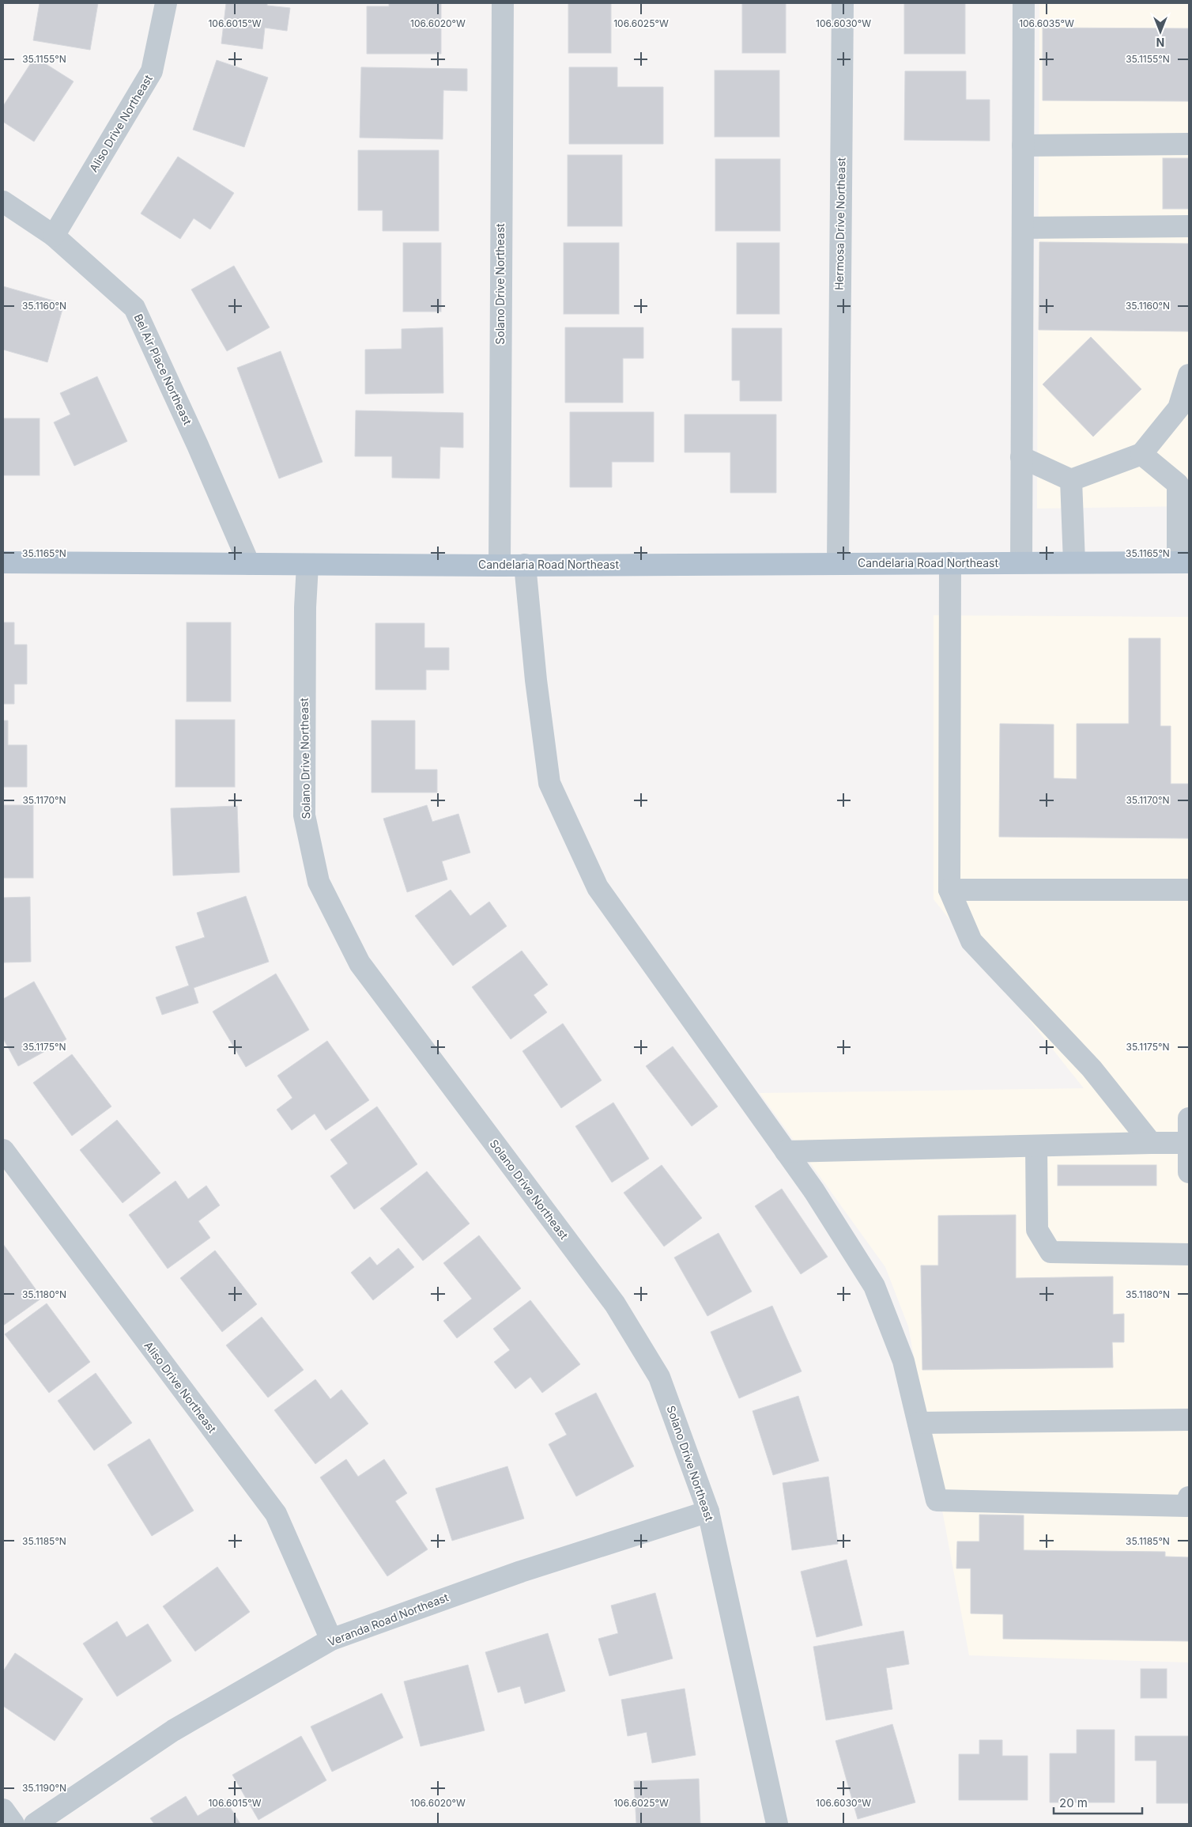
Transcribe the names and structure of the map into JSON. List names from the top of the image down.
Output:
{
  "streets": {
    "main road": ["Candelaria Road Northeast"],
    "street": [
      "Aliso Drive Northeast",
      "Hermosa Drive Northeast",
      "Solano Drive Northeast",
      "Bel Air Place Northeast",
      "Veranda Road Northeast"
    ]
  },
  "crossings": [
    ["Aliso Drive Northeast", "Bel Air Place Northeast"],
    ["Aliso Drive Northeast", "Veranda Road Northeast"],
    ["Hermosa Drive Northeast", "Candelaria Road Northeast"],
    ["Solano Drive Northeast", "Candelaria Road Northeast"],
    ["Solano Drive Northeast", "Veranda Road Northeast"],
    ["Bel Air Place Northeast", "Candelaria Road Northeast"]
  ],
  "scale_bar": "20 m",
  "north": "bottom",
  "coordinates": [
    "106.6015°W",
    "106.6020°W",
    "106.6025°W",
    "106.6030°W",
    "106.6035°W",
    "35.1155°N",
    "35.1160°N",
    "35.1165°N",
    "35.1170°N",
    "35.1175°N",
    "35.1180°N",
    "35.1185°N",
    "35.1190°N"
  ]
}
